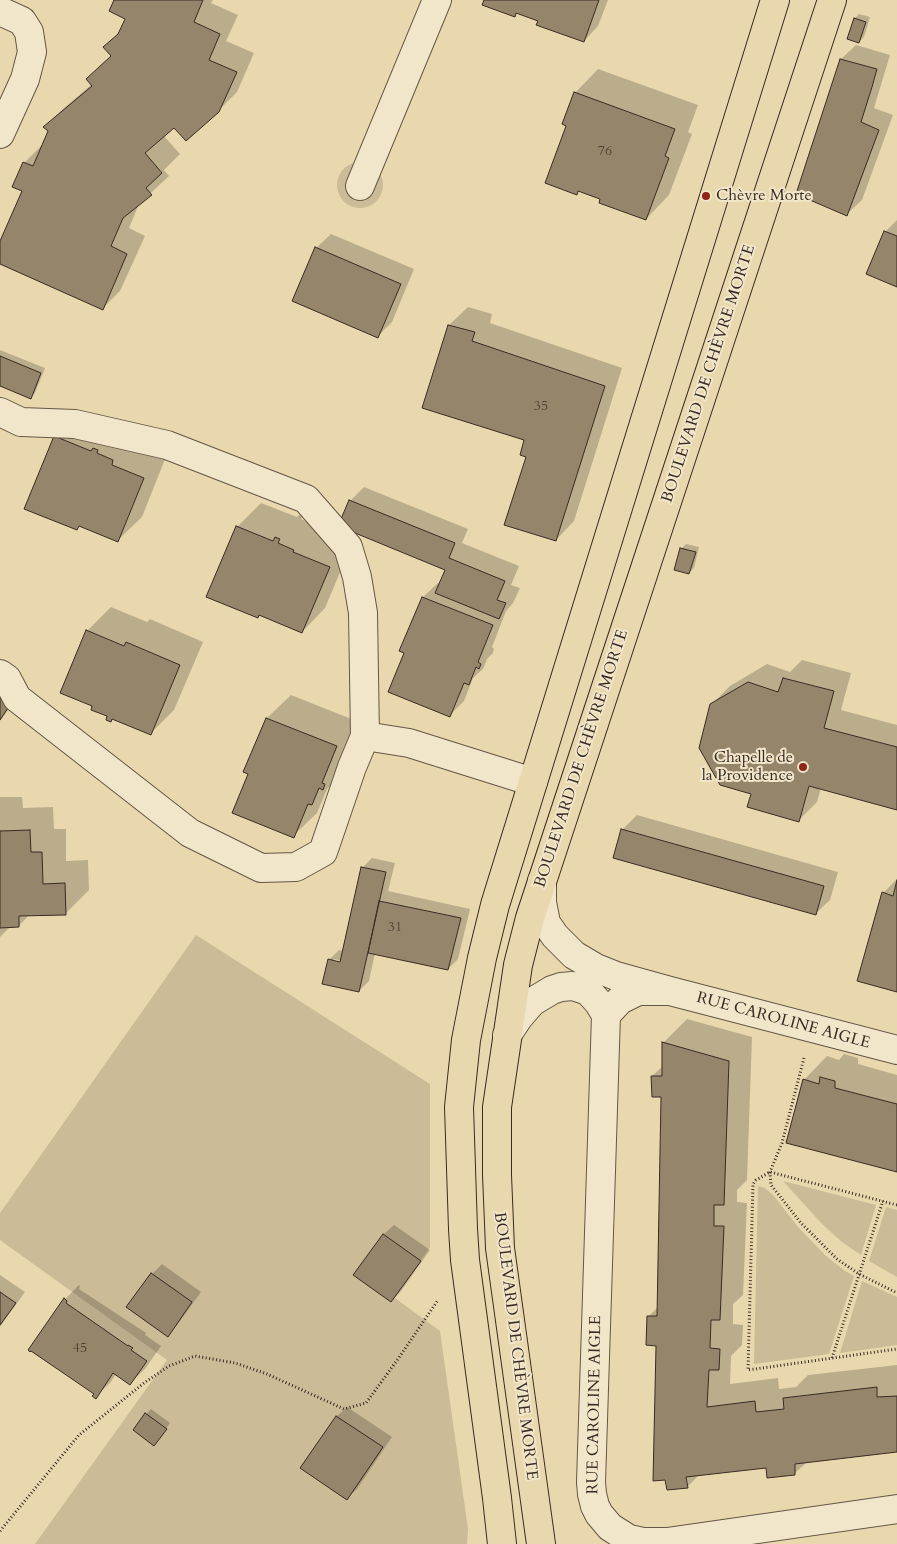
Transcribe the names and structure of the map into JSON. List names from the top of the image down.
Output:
{
  "streets": {
    "main road": ["BOULEVARD DE CHÈVRE MORTE"],
    "street": ["RUE CAROLINE AIGLE"]
  },
  "crossings": [
    ["BOULEVARD DE CHÈVRE MORTE", "RUE CAROLINE AIGLE"]
  ],
  "places": ["Chèvre Morte", "Chapelle de la Providence"],
  "house_numbers": [
    "76",
    "35",
    "31",
    "45"
  ]
}
